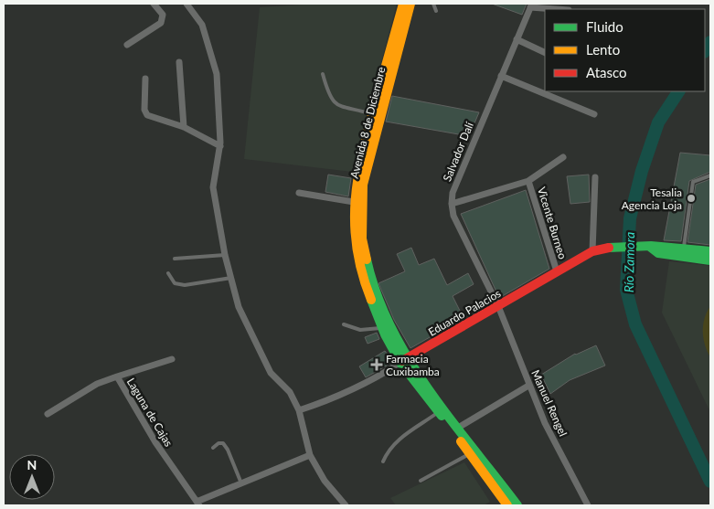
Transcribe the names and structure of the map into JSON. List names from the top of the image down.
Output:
{
  "streets": {
    "main road": ["Avenida 8 de Diciembre", "Eduardo Palacios"],
    "street": [
      "Salvador Dalí",
      "Vicente Burneo",
      "Manuel Rengel",
      "Laguna de Cajas"
    ]
  },
  "crossings": [
    ["Avenida 8 de Diciembre", "Eduardo Palacios"],
    ["Vicente Burneo", "Eduardo Palacios"],
    ["Eduardo Palacios", "Manuel Rengel"]
  ],
  "water": ["Río Zamora"],
  "places": {
    "other": ["Tesalia Agencia Loja"],
    "health": ["Farmacia Cuxibamba"]
  },
  "legend": ["Fluido", "Lento", "Atasco"],
  "north": "top"
}
